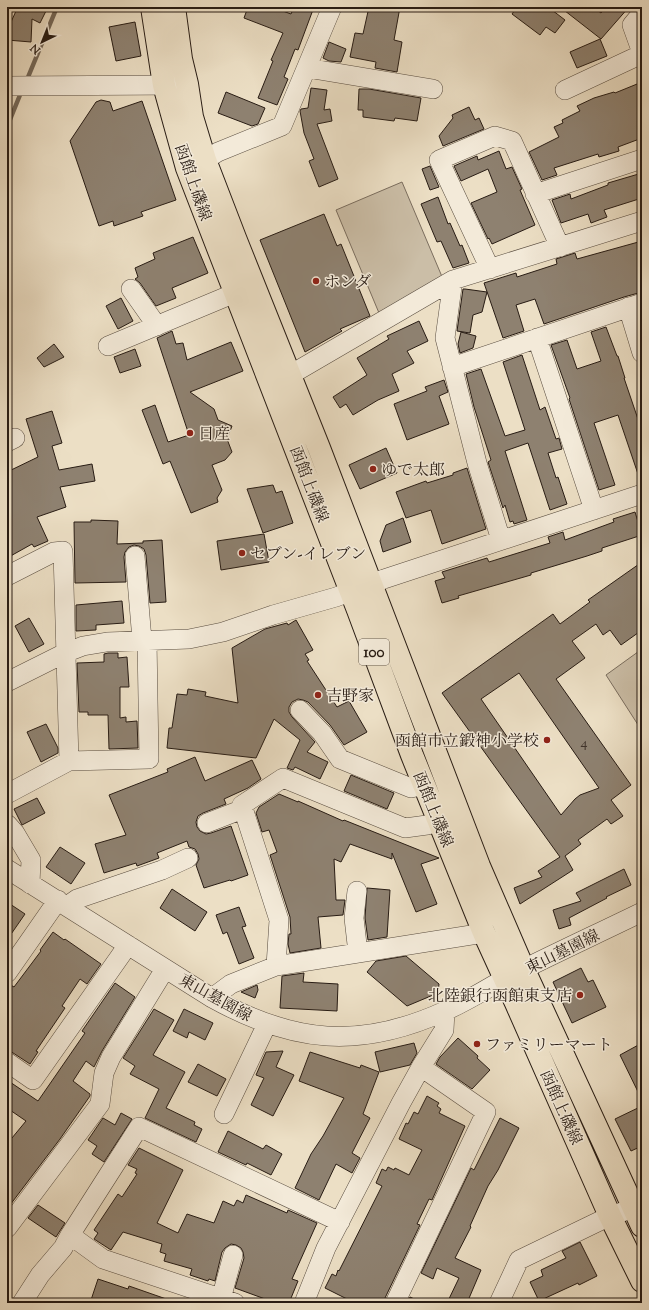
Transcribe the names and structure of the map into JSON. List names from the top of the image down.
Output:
{
  "streets": {
    "main road": ["函館上磯線", "100"],
    "street": ["東山墓園線"]
  },
  "crossings": [
    ["函館上磯線", "東山墓園線"]
  ],
  "places": [
    "ホンダ",
    "日産",
    "ゆで太郎",
    "セブン-イレブン",
    "吉野家",
    "函館市立鍛神小学校",
    "北陸銀行函館東支店",
    "ファミリーマート"
  ],
  "house_numbers": ["4"],
  "north": "bottom left"
}
